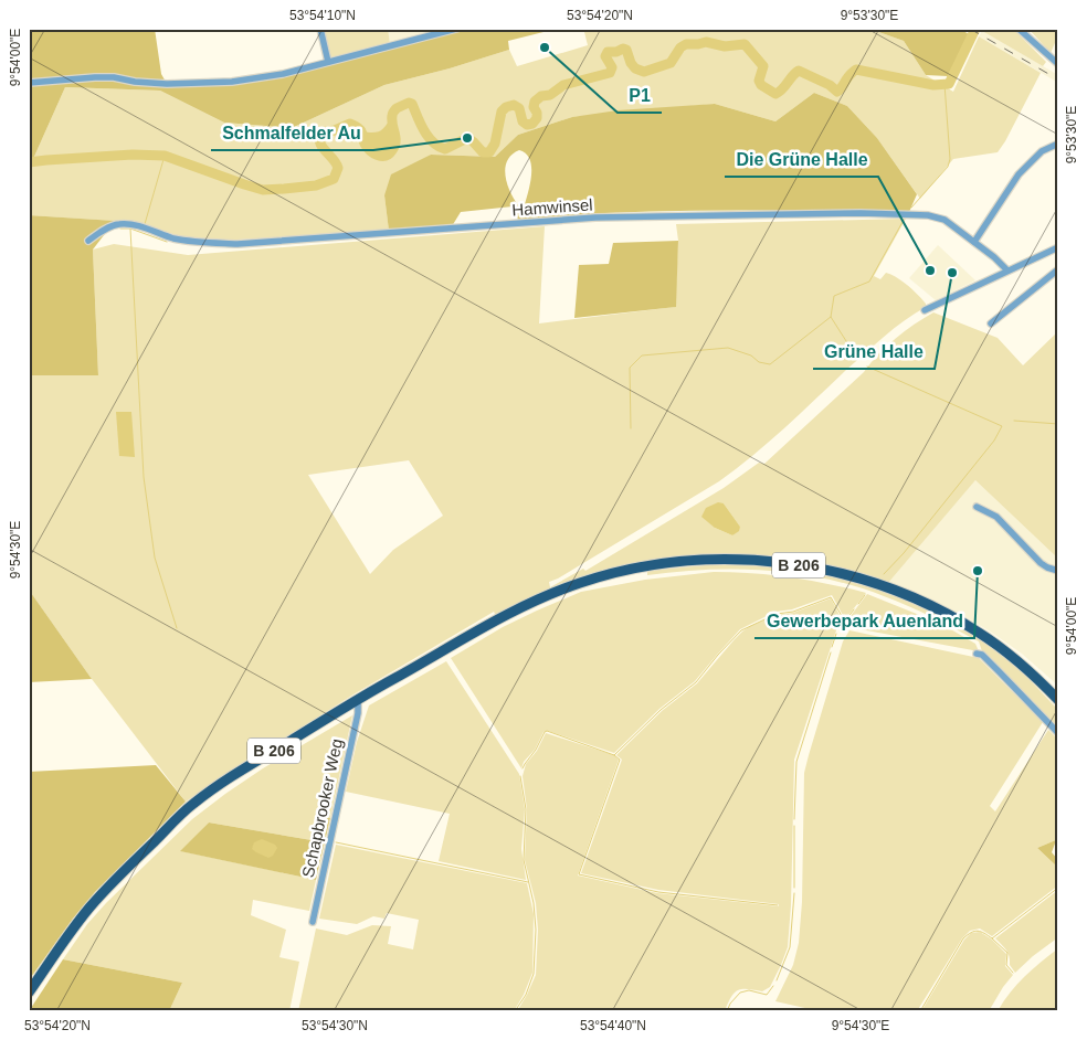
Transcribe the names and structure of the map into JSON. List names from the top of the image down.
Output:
{
  "streets": {
    "main road": ["B 206"],
    "street": ["Hamwinsel", "Schapbrooker Weg"]
  },
  "crossings": [
    ["B 206", "Schapbrooker Weg"]
  ],
  "places": [
    "P1",
    "Schmalfelder Au",
    "Die Grüne Halle",
    "Grüne Halle",
    "Gewerbepark Auenland"
  ],
  "coordinates": [
    "53°54'10\"N",
    "53°54'20\"N",
    "9°53'30\"E",
    "9°54'00\"E",
    "9°54'30\"E",
    "53°54'30\"N",
    "53°54'40\"N"
  ]
}
